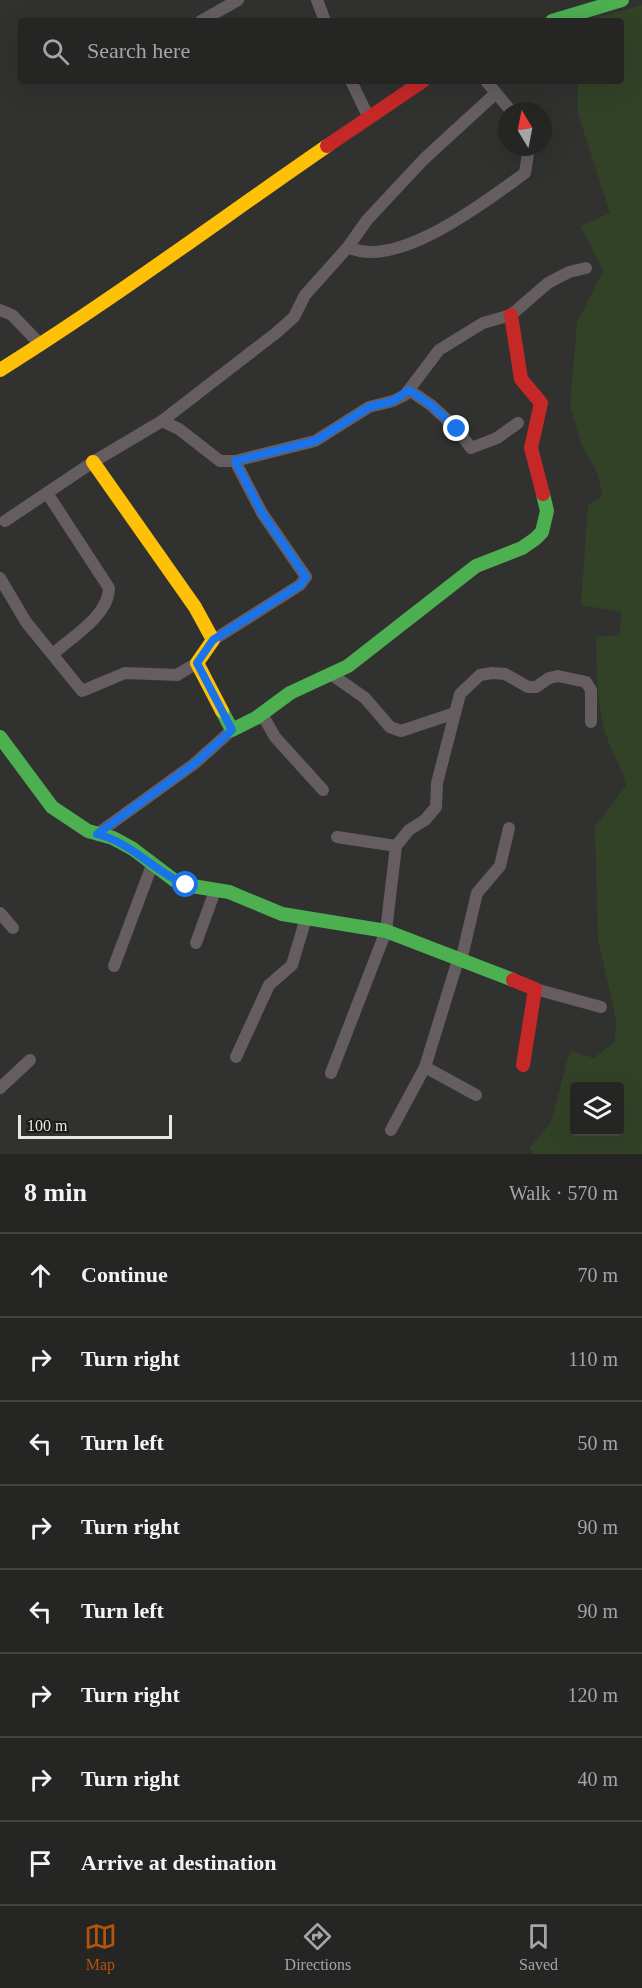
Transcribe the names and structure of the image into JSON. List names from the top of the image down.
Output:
{
  "scale_bar": "100 m",
  "north": "top",
  "page": {
    "search": "Search here",
    "scale": "100 m",
    "heading": ["8 min", "Walk · 570 m"],
    "list": [
      ["Continue", "70 m"],
      ["Turn right", "110 m"],
      ["Turn left", "50 m"],
      ["Turn right", "90 m"],
      ["Turn left", "90 m"],
      ["Turn right", "120 m"],
      ["Turn right", "40 m"],
      "Arrive at destination"
    ],
    "nav": ["Map", "Directions", "Saved"]
  }
}
